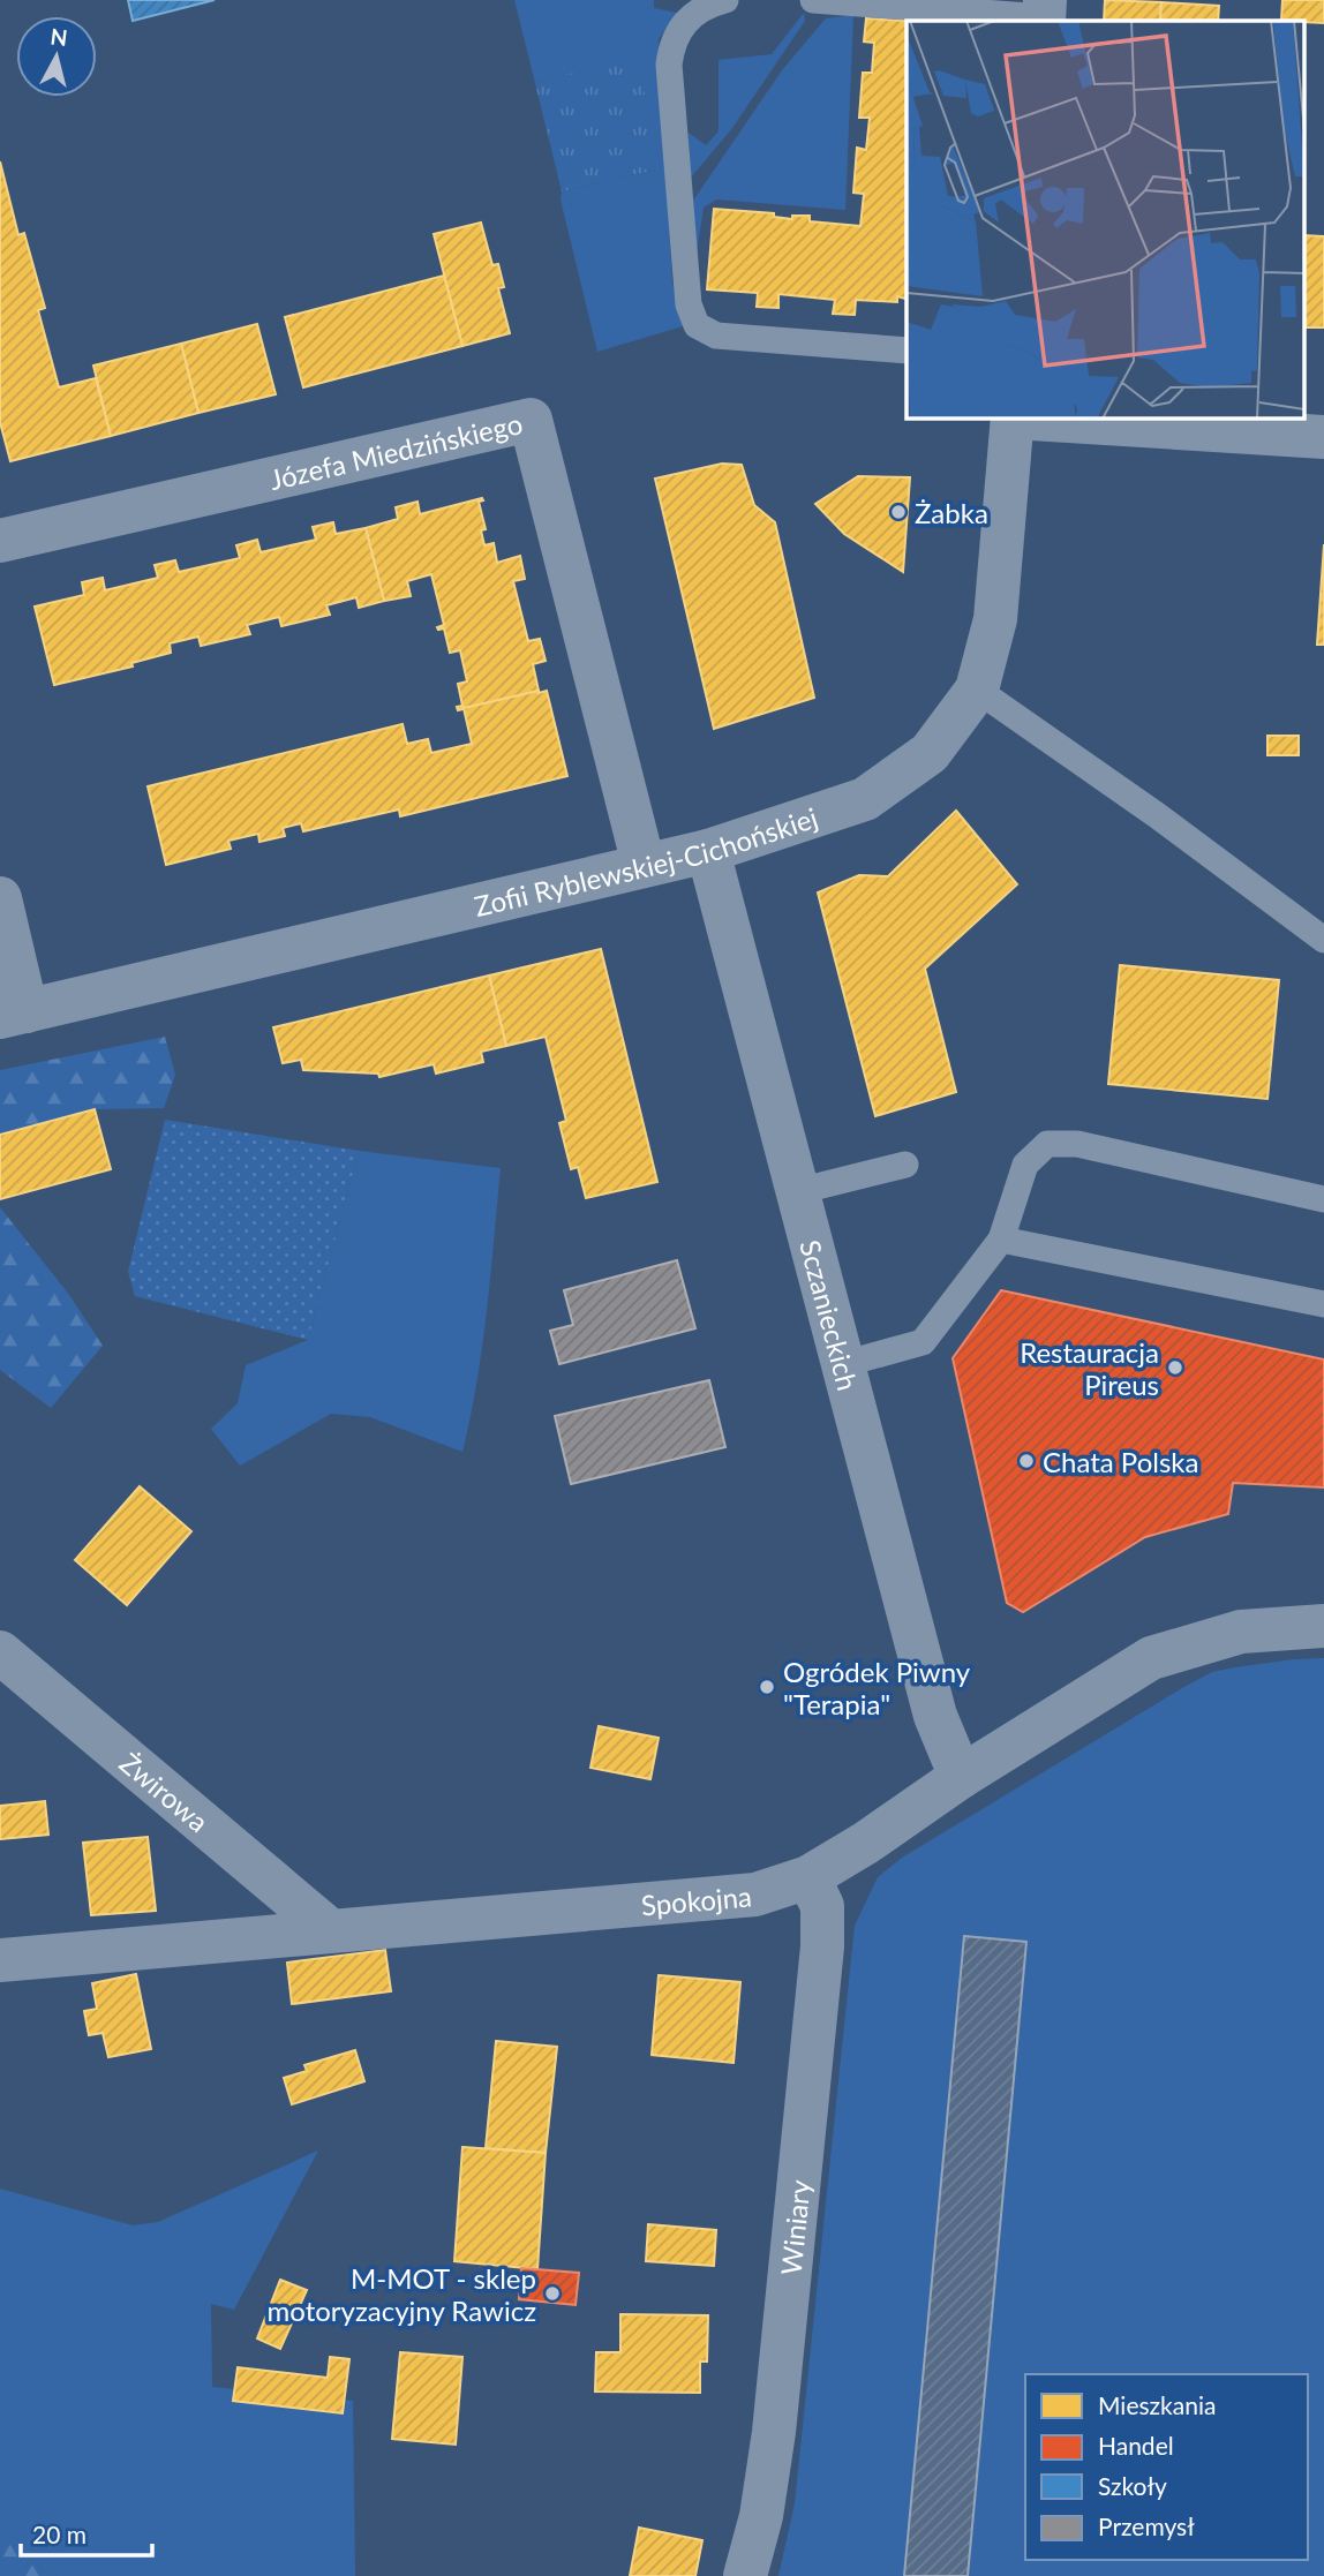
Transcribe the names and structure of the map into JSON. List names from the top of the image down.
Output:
{
  "streets": {
    "street": [
      "Józefa Miedzińskiego",
      "Zofii Ryblewskiej-Cichońskiej",
      "Sczanieckich",
      "Żwirowa",
      "Spokojna",
      "Winiary"
    ]
  },
  "crossings": [
    ["Józefa Miedzińskiego", "Zofii Ryblewskiej-Cichońskiej"],
    ["Zofii Ryblewskiej-Cichońskiej", "Sczanieckich"],
    ["Sczanieckich", "Spokojna"],
    ["Żwirowa", "Spokojna"],
    ["Spokojna", "Winiary"]
  ],
  "places": [
    "Żabka",
    "Restauracja Pireus",
    "Chata Polska",
    "Ogródek Piwny \"Terapia\"",
    "M-MOT - sklep motoryzacyjny Rawicz"
  ],
  "legend": [
    "Mieszkania",
    "Handel",
    "Szkoły",
    "Przemysł"
  ],
  "scale_bar": "20 m",
  "north": "top"
}
